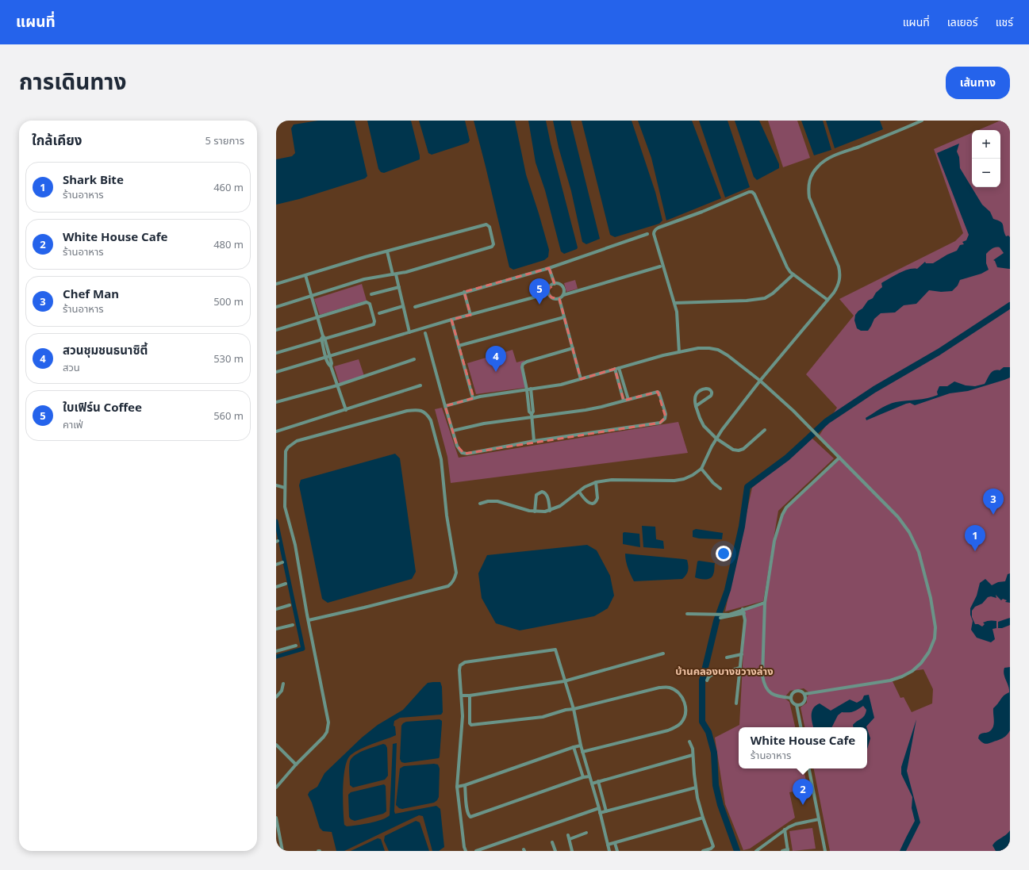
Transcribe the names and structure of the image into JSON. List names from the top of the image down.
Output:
{
  "districts": ["บ้านคลองบางขวางล่าง"],
  "page": {
    "header": "แผนที่",
    "nav": ["แผนที่", "เลเยอร์", "แชร์"],
    "title": "การเดินทาง",
    "buttons": "เส้นทาง",
    "heading": ["ใกล้เคียง", "5 รายการ"],
    "map_buttons": ["+", "−"],
    "list": [
      {
        "mark": "1",
        "name": "Shark Bite",
        "note": "ร้านอาหาร",
        "value": "460 m"
      },
      {
        "mark": "2",
        "name": "White House Cafe",
        "note": "ร้านอาหาร",
        "value": "480 m"
      },
      {
        "mark": "3",
        "name": "Chef Man",
        "note": "ร้านอาหาร",
        "value": "500 m"
      },
      {
        "mark": "4",
        "name": "สวนชุมชนธนาซิตี้",
        "note": "สวน",
        "value": "530 m"
      },
      {
        "mark": "5",
        "name": "ใบเฟิร์น Coffee",
        "note": "คาเฟ่",
        "value": "560 m"
      }
    ],
    "pins": [
      "5",
      "4",
      "3",
      "1",
      "2"
    ],
    "popup": ["White House Cafe", "ร้านอาหาร"]
  }
}
